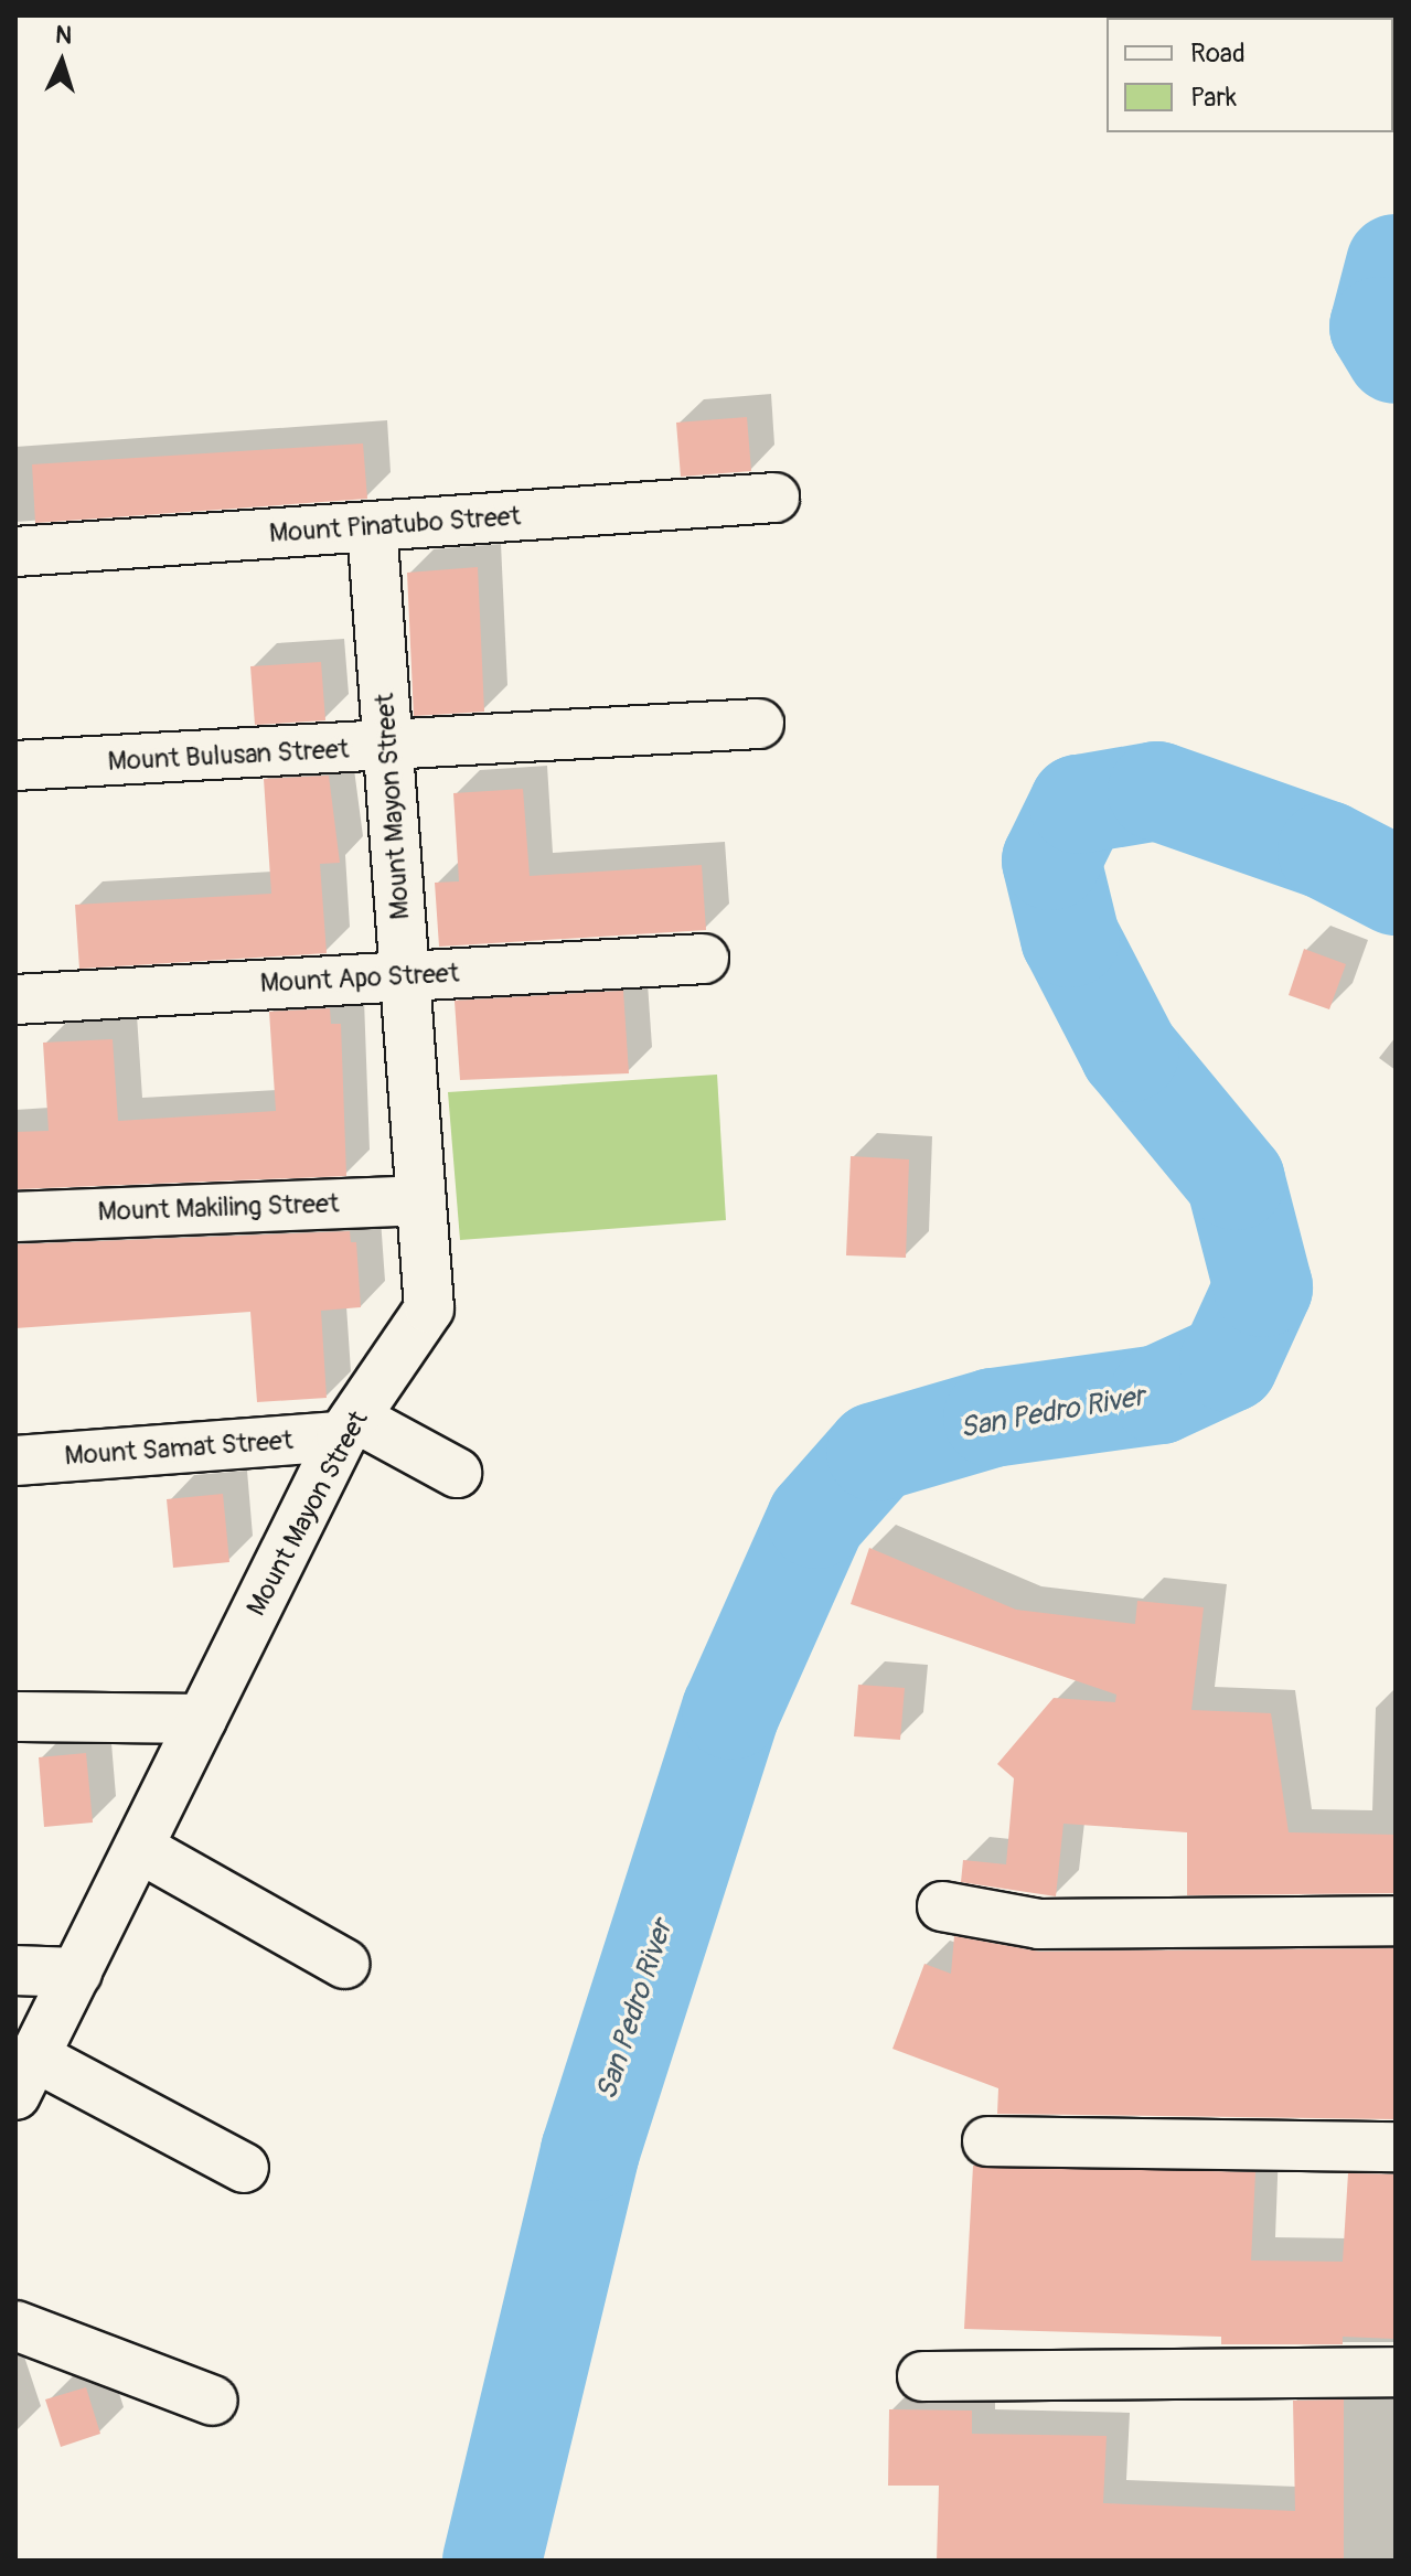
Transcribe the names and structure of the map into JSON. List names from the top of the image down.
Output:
{
  "streets": {
    "street": [
      "Mount Pinatubo Street",
      "Mount Bulusan Street",
      "Mount Mayon Street",
      "Mount Apo Street",
      "Mount Makiling Street",
      "Mount Samat Street"
    ]
  },
  "crossings": [
    ["Mount Pinatubo Street", "Mount Mayon Street"],
    ["Mount Bulusan Street", "Mount Mayon Street"],
    ["Mount Mayon Street", "Mount Apo Street"],
    ["Mount Mayon Street", "Mount Makiling Street"],
    ["Mount Mayon Street", "Mount Samat Street"]
  ],
  "water": ["San Pedro River"],
  "legend": ["Road", "Park"],
  "north": "top"
}
